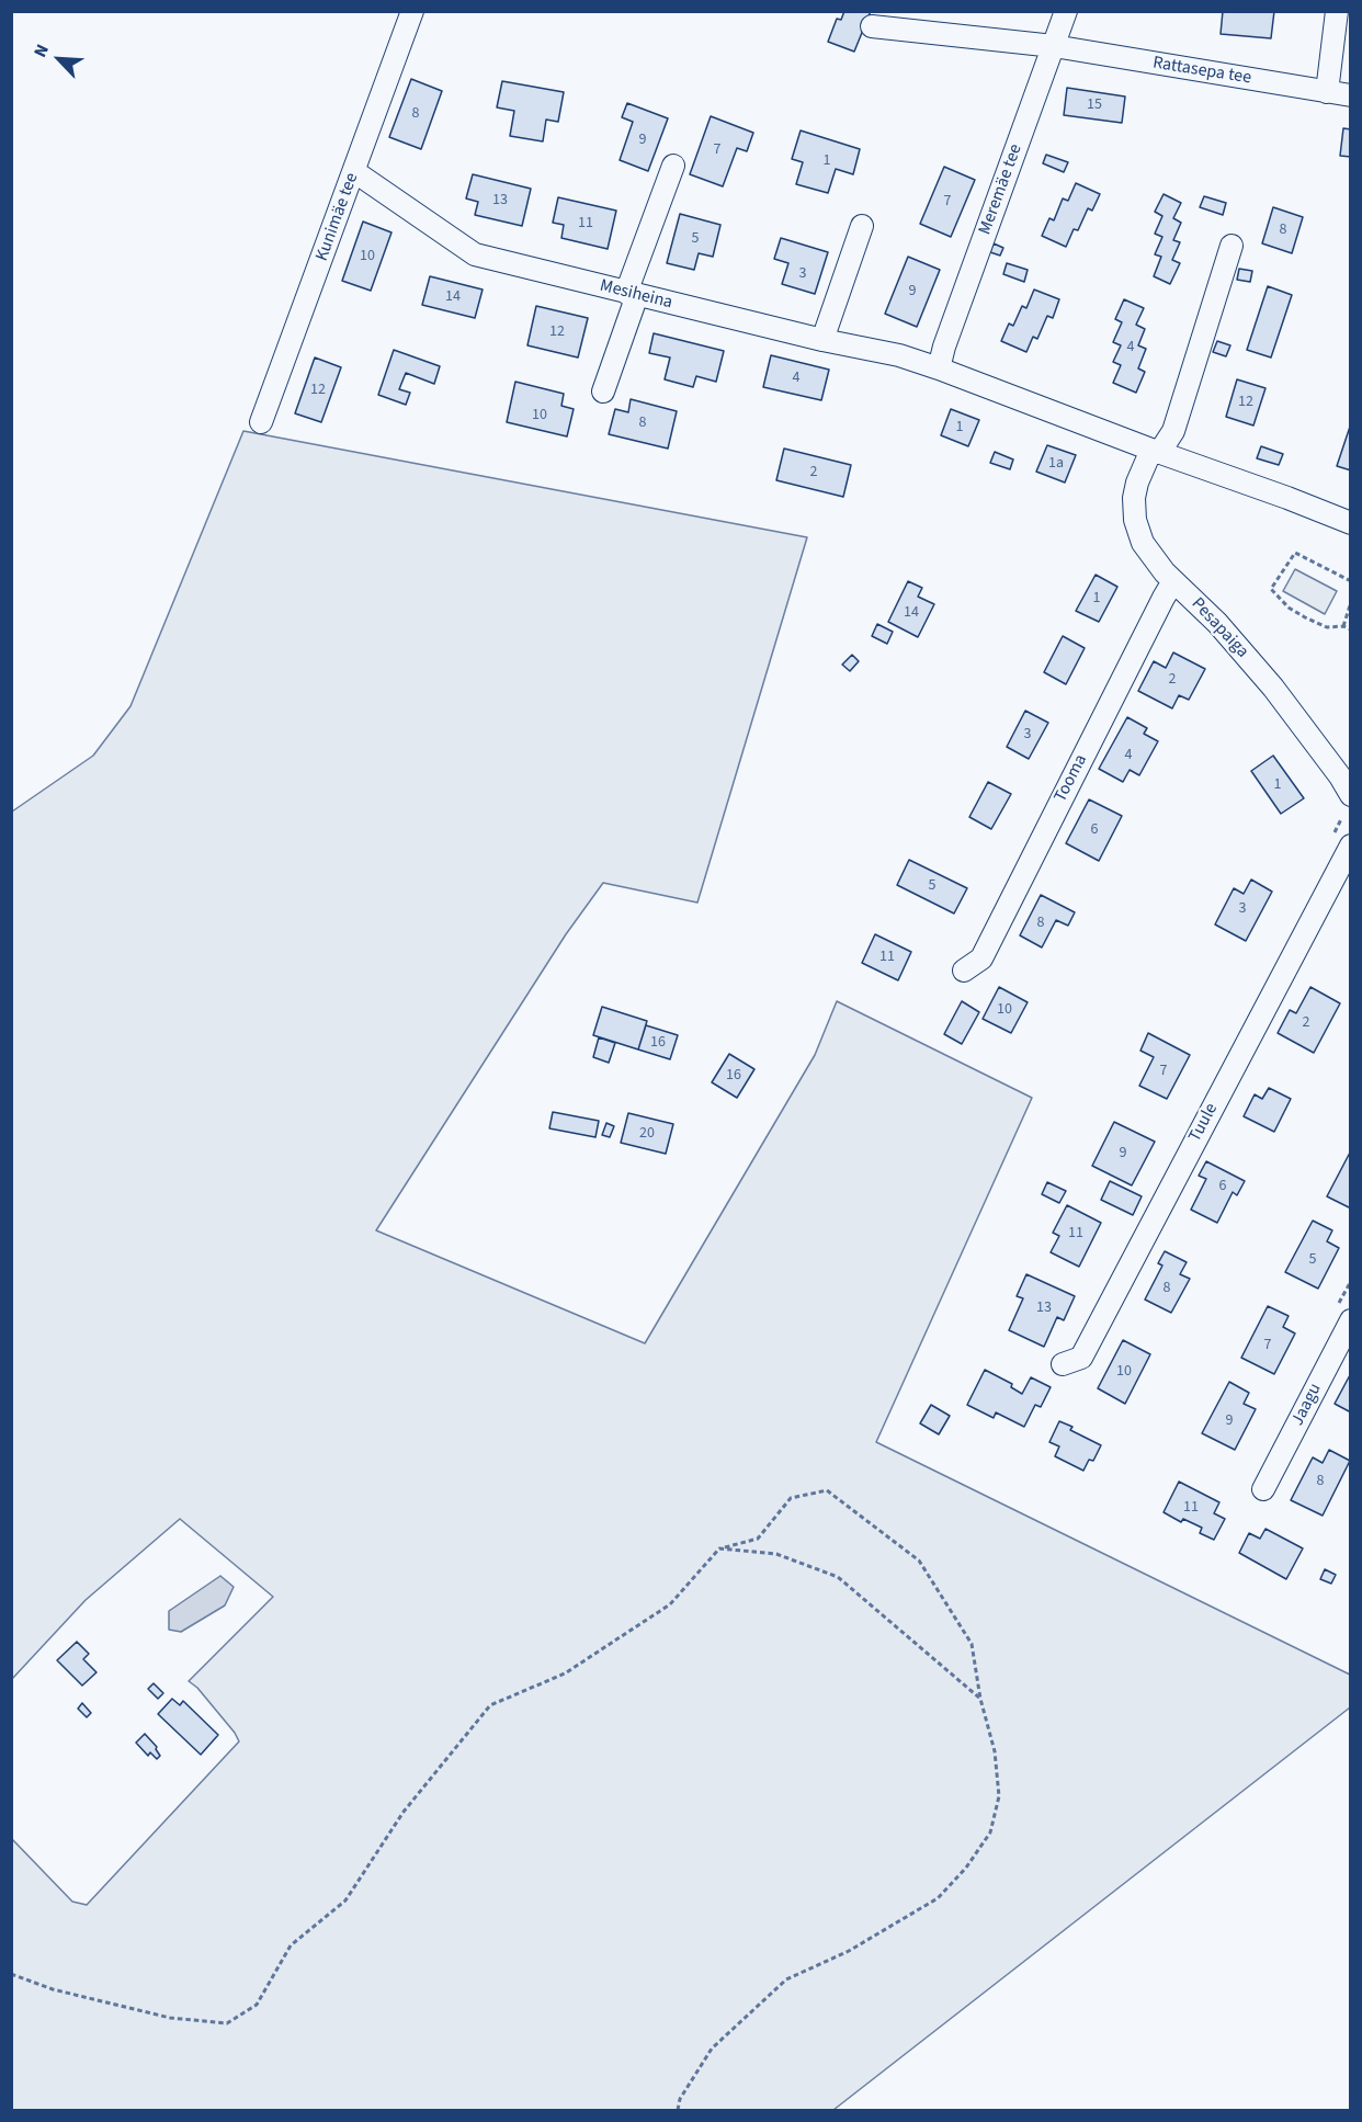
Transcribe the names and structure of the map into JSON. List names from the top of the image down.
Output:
{
  "streets": {
    "street": [
      "Rattasepa tee",
      "Meremäe tee",
      "Kunimäe tee",
      "Mesiheina",
      "Pesapaiga",
      "Tooma",
      "Tuule",
      "Jaagu"
    ]
  },
  "crossings": [
    ["Rattasepa tee", "Meremäe tee"],
    ["Meremäe tee", "Mesiheina"],
    ["Kunimäe tee", "Mesiheina"],
    ["Pesapaiga", "Tooma"]
  ],
  "house_numbers": [
    "15",
    "8",
    "9",
    "7",
    "1",
    "13",
    "7",
    "11",
    "8",
    "5",
    "10",
    "3",
    "9",
    "14",
    "12",
    "4",
    "4",
    "12",
    "12",
    "10",
    "8",
    "1",
    "1a",
    "2",
    "1",
    "14",
    "2",
    "3",
    "4",
    "1",
    "6",
    "5",
    "3",
    "8",
    "11",
    "10",
    "2",
    "16",
    "7",
    "16",
    "20",
    "9",
    "6",
    "11",
    "5",
    "8",
    "13",
    "7",
    "10",
    "9",
    "8",
    "11"
  ],
  "north": "top left"
}
